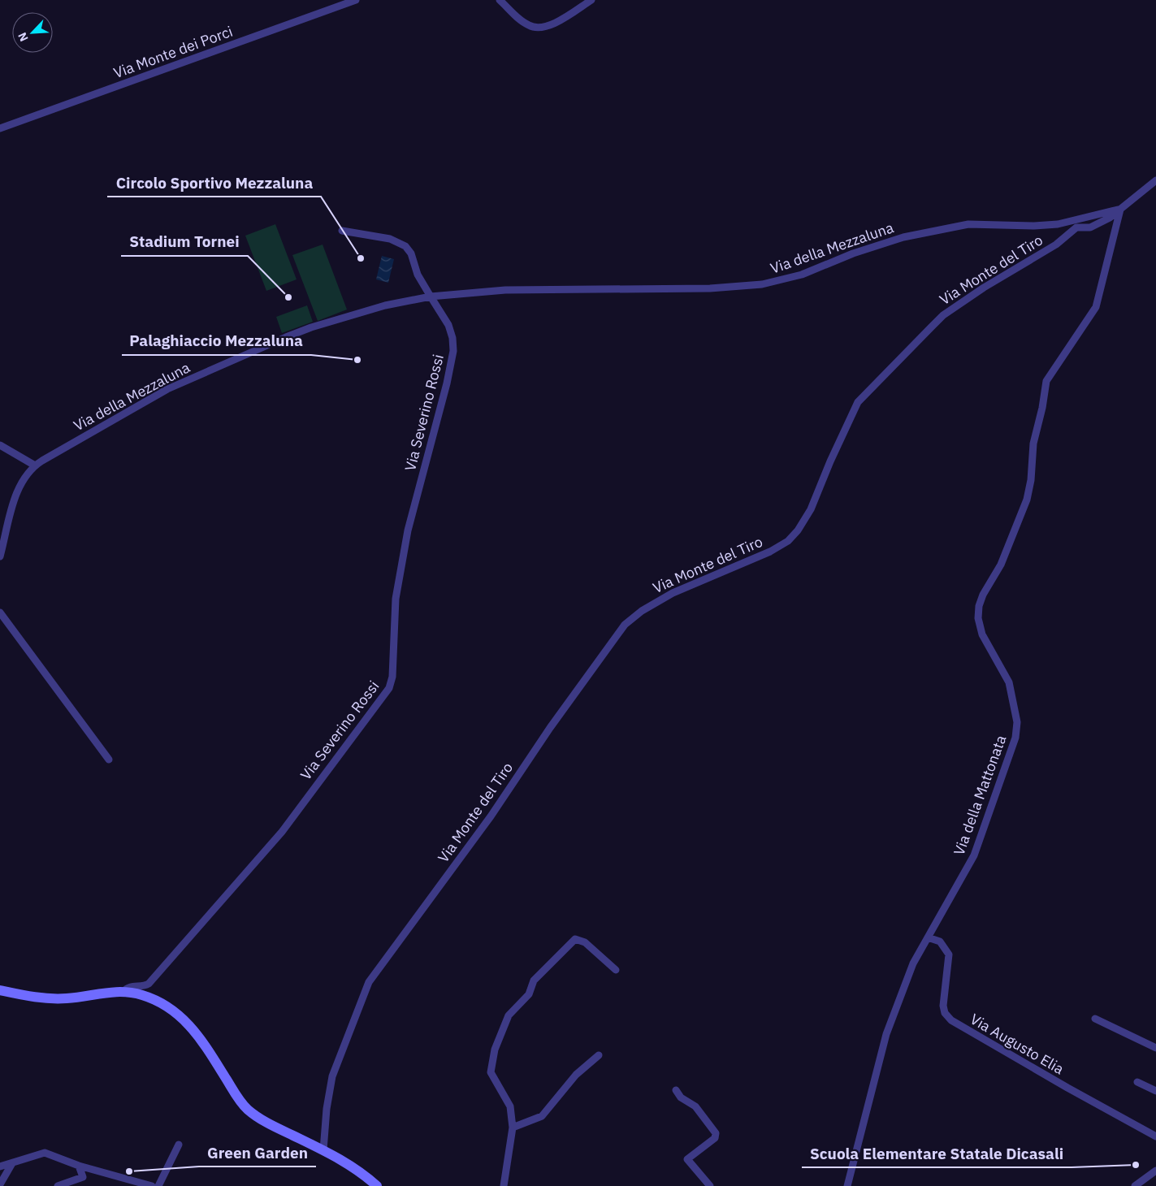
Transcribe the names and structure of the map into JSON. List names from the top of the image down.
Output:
{
  "streets": {
    "street": [
      "Via Monte dei Porci",
      "Via della Mezzaluna",
      "Via Monte del Tiro",
      "Via Severino Rossi",
      "Via della Mattonata",
      "Via Augusto Elia"
    ]
  },
  "crossings": [
    ["Via della Mezzaluna", "Via Monte del Tiro"],
    ["Via della Mezzaluna", "Via Severino Rossi"],
    ["Via della Mezzaluna", "Via della Mattonata"],
    ["Via Monte del Tiro", "Via della Mattonata"],
    ["Via della Mattonata", "Via Augusto Elia"]
  ],
  "places": [
    "Circolo Sportivo Mezzaluna",
    "Stadium Tornei",
    "Palaghiaccio Mezzaluna",
    "Scuola Elementare Statale Dicasali",
    "Green Garden"
  ],
  "north": "bottom left"
}
